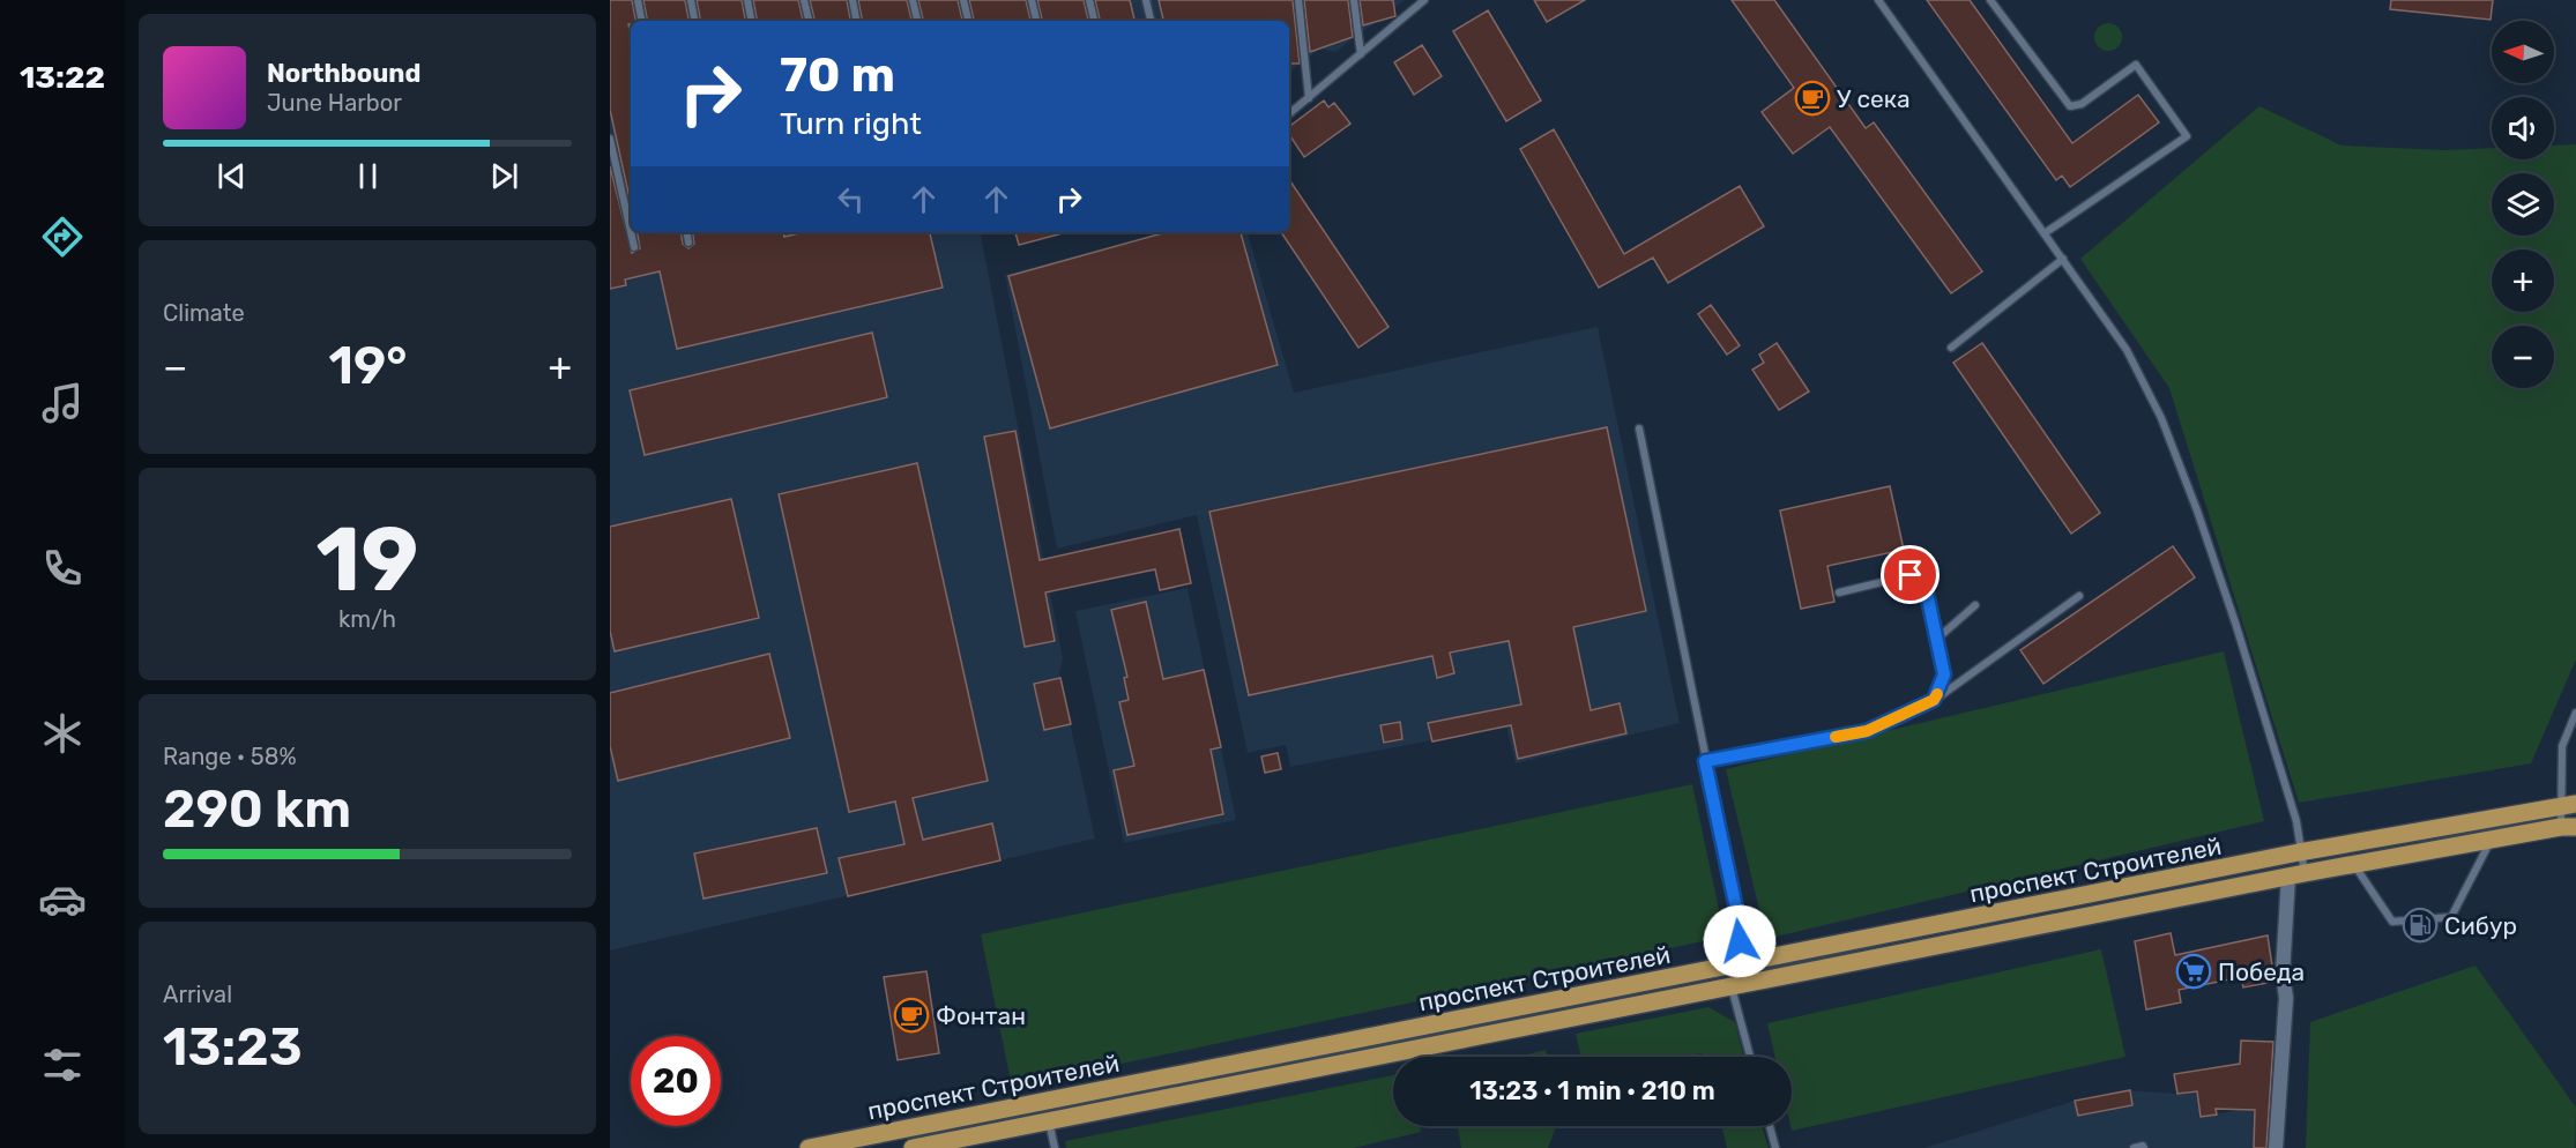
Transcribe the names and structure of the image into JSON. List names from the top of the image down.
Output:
{
  "streets": {
    "main road": ["проспект Строителей"]
  },
  "places": {
    "cafe": ["У сека", "Фонтан"],
    "fuel station": ["Сибур"],
    "supermarket": ["Победа"]
  },
  "north": "left",
  "page": {
    "tabs": "13:22",
    "map_buttons": ["+", "−"],
    "turn": ["70 m", "Turn right"],
    "song": ["Northbound", "June Harbor"],
    "tile": [
      "Climate",
      ["19", "km/h"],
      ["Range · 58%", "290 km"],
      ["Arrival", "13:23"]
    ],
    "heat": ["−", "19°", "+"],
    "limit": "20",
    "trip": "13:23 · 1 min · 210 m"
  }
}
